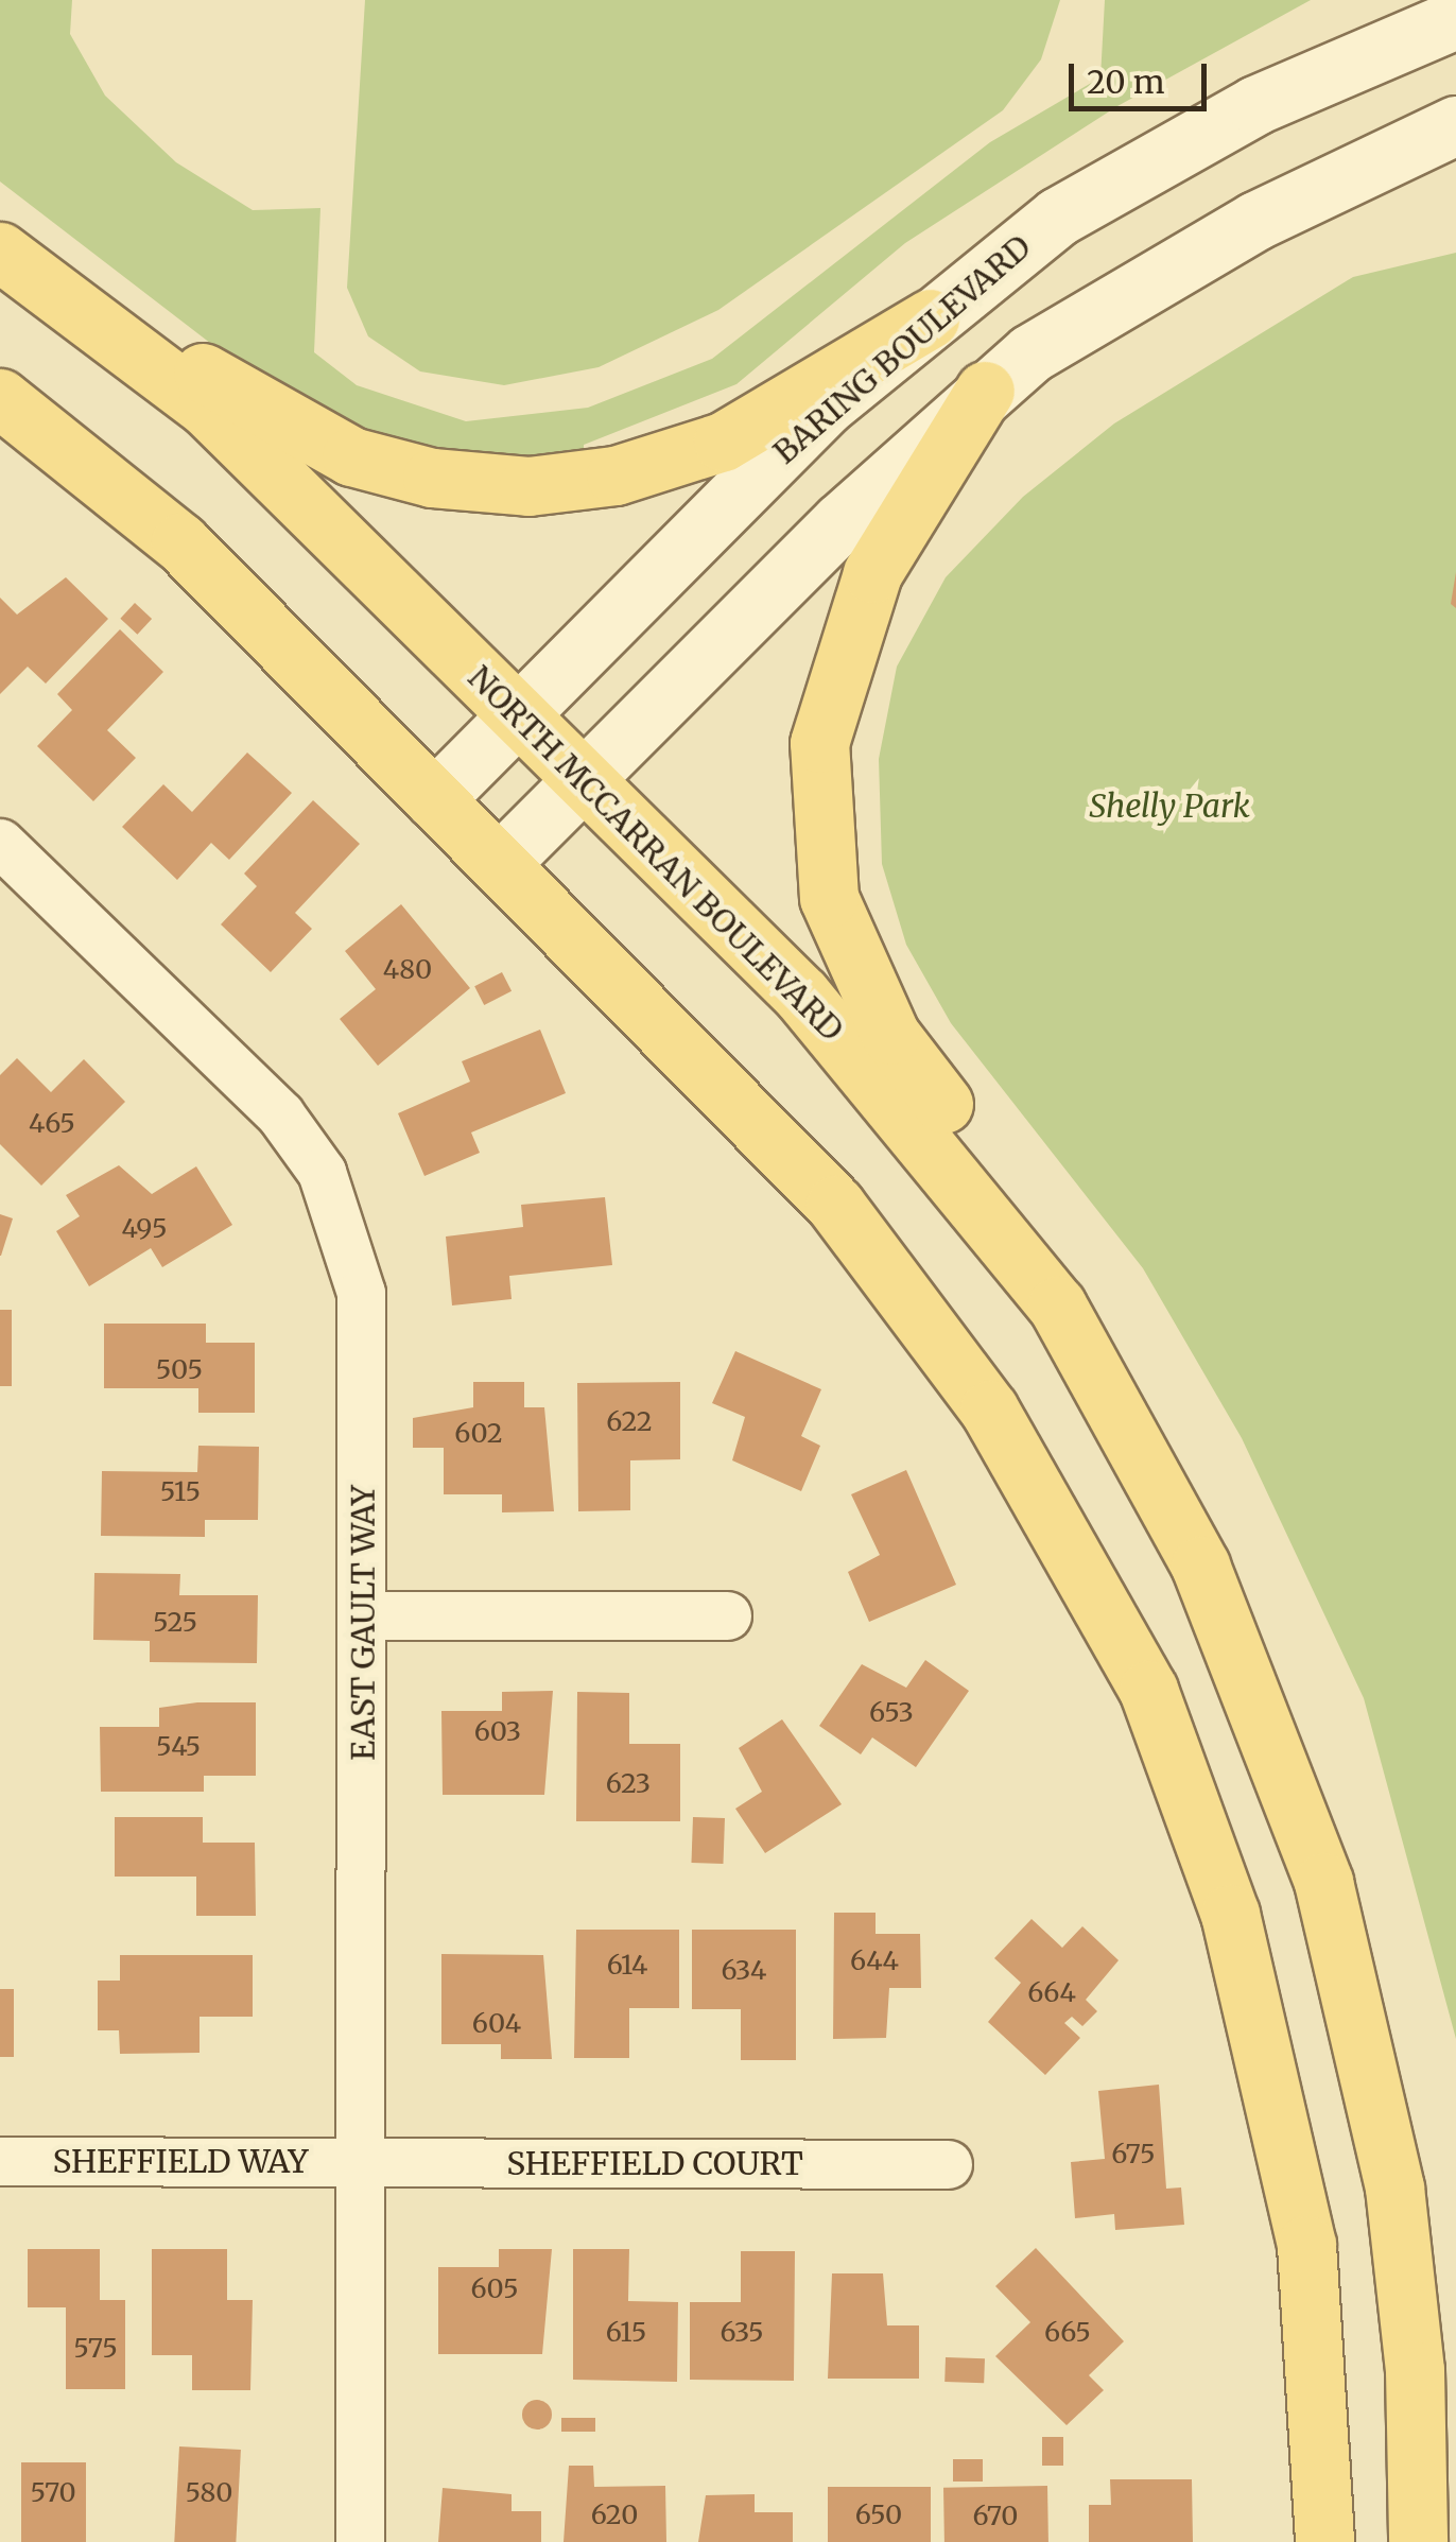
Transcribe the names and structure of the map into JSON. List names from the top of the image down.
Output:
{
  "streets": {
    "main road": ["BARING BOULEVARD", "NORTH MCCARRAN BOULEVARD"],
    "street": ["EAST GAULT WAY", "SHEFFIELD WAY", "SHEFFIELD COURT"]
  },
  "crossings": [
    ["BARING BOULEVARD", "NORTH MCCARRAN BOULEVARD"],
    ["EAST GAULT WAY", "SHEFFIELD WAY"],
    ["EAST GAULT WAY", "SHEFFIELD COURT"],
    ["SHEFFIELD WAY", "SHEFFIELD COURT"]
  ],
  "parks": ["Shelly Park"],
  "house_numbers": [
    "480",
    "465",
    "495",
    "505",
    "622",
    "602",
    "515",
    "525",
    "653",
    "603",
    "545",
    "623",
    "644",
    "614",
    "634",
    "664",
    "604",
    "675",
    "605",
    "615",
    "635",
    "665",
    "575",
    "570",
    "580",
    "620",
    "650",
    "670"
  ],
  "scale_bar": "20 m"
}
